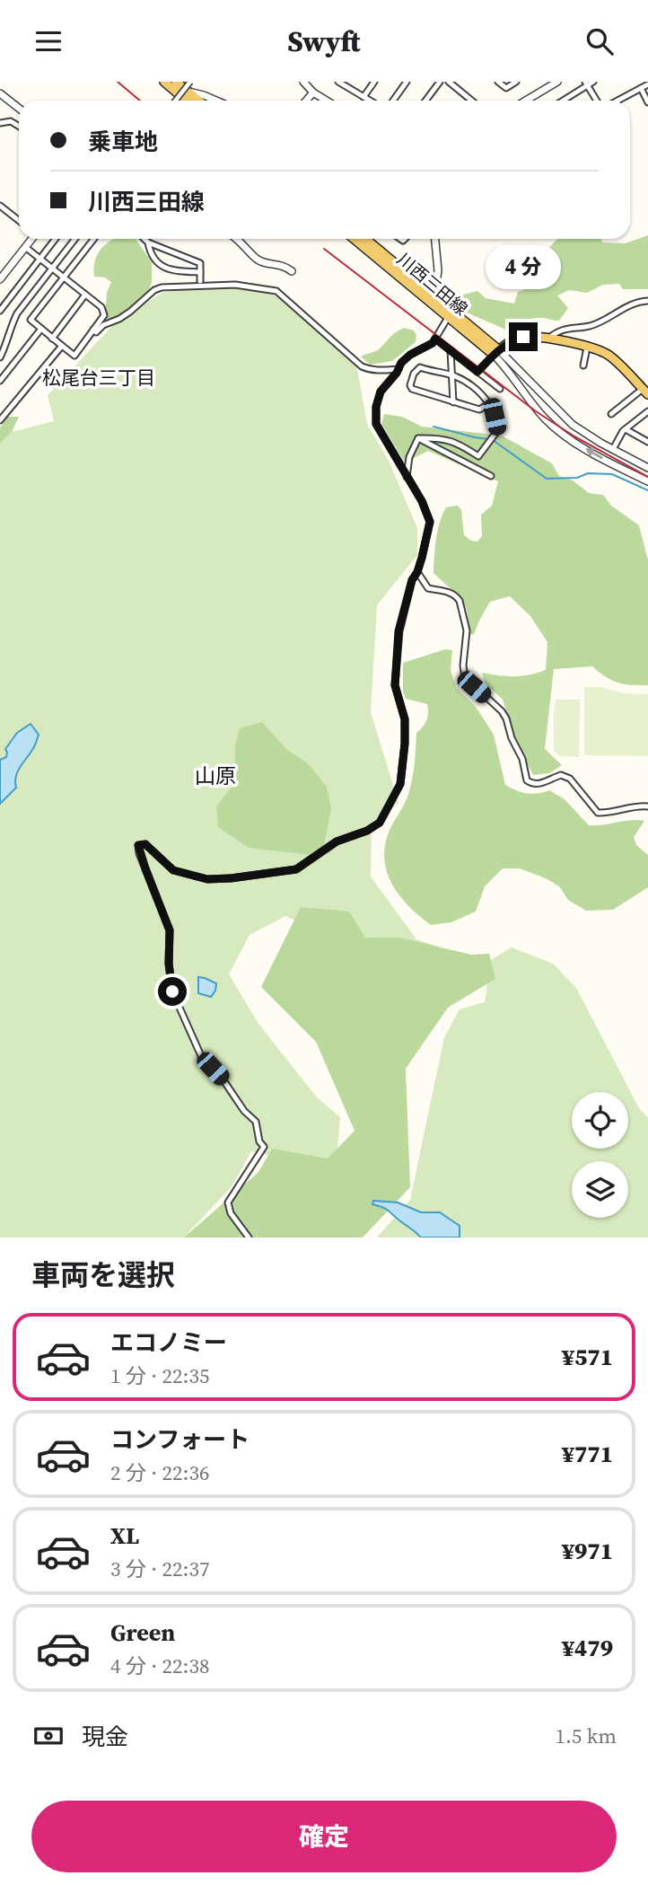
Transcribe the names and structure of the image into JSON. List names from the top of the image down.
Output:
{
  "streets": {
    "main road": ["川西三田線"]
  },
  "districts": ["松尾台三丁目", "山原"],
  "page": {
    "header": "Swyft",
    "banner": ["乗車地", "川西三田線"],
    "bubble": "4 分",
    "heading": "車両を選択",
    "list": [
      {
        "name": "エコノミー",
        "note": "1 分 · 22:35",
        "value": "¥571"
      },
      {
        "name": "コンフォート",
        "note": "2 分 · 22:36",
        "value": "¥771"
      },
      {
        "name": "XL",
        "note": "3 分 · 22:37",
        "value": "¥971"
      },
      {
        "name": "Green",
        "note": "4 分 · 22:38",
        "value": "¥479"
      }
    ],
    "pay": ["現金", "1.5 km"],
    "buttons": "確定"
  }
}
